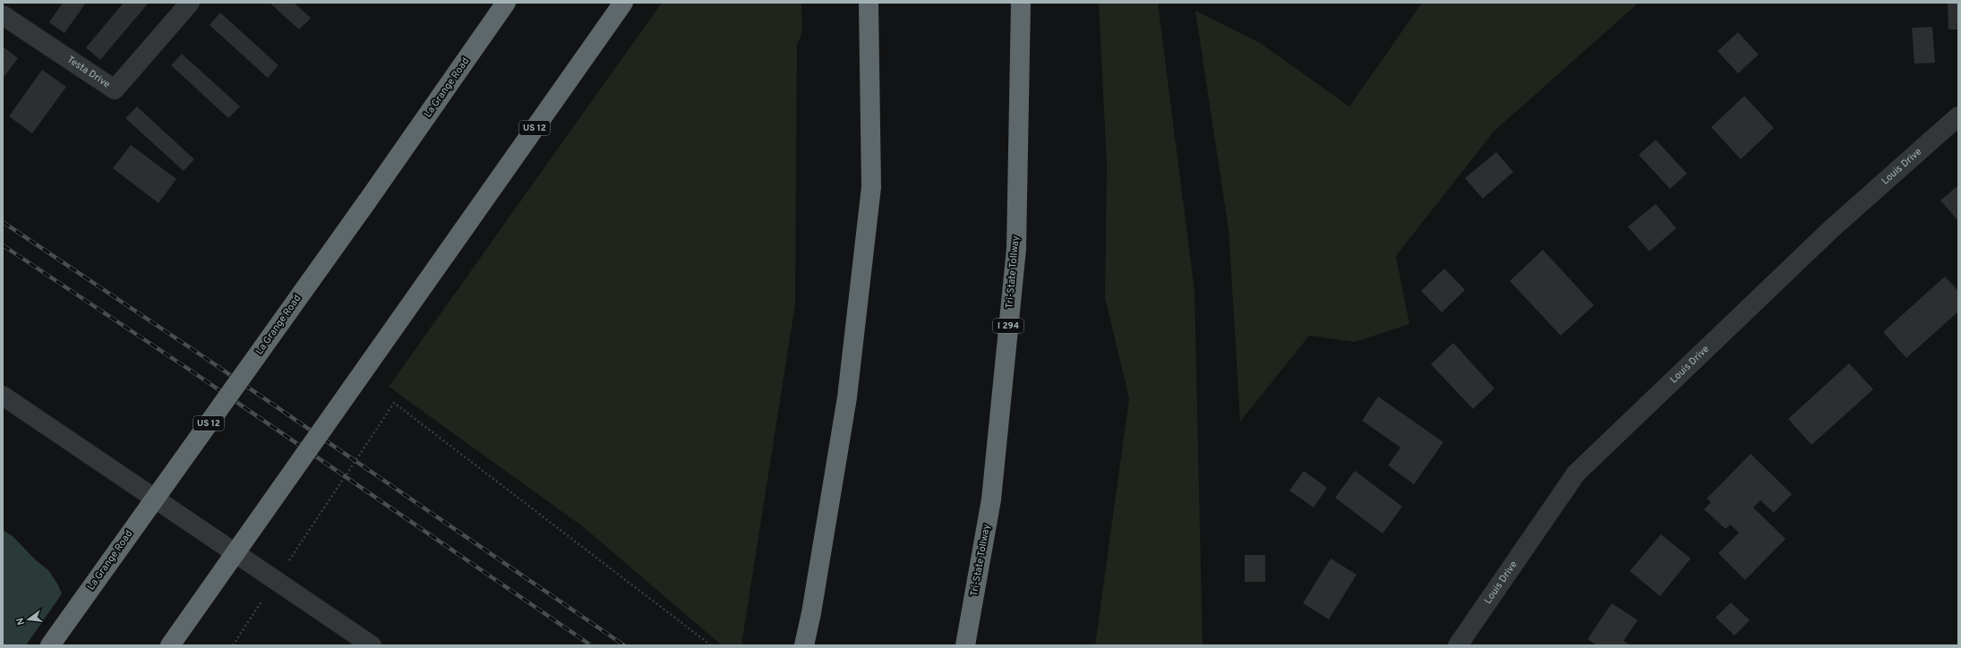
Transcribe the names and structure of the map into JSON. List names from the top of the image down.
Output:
{
  "streets": {
    "highway": [
      "La Grange Road",
      "US 12",
      "Tri-State Tollway",
      "I 294"
    ],
    "street": ["Testa Drive", "Louis Drive"]
  },
  "north": "left"
}
